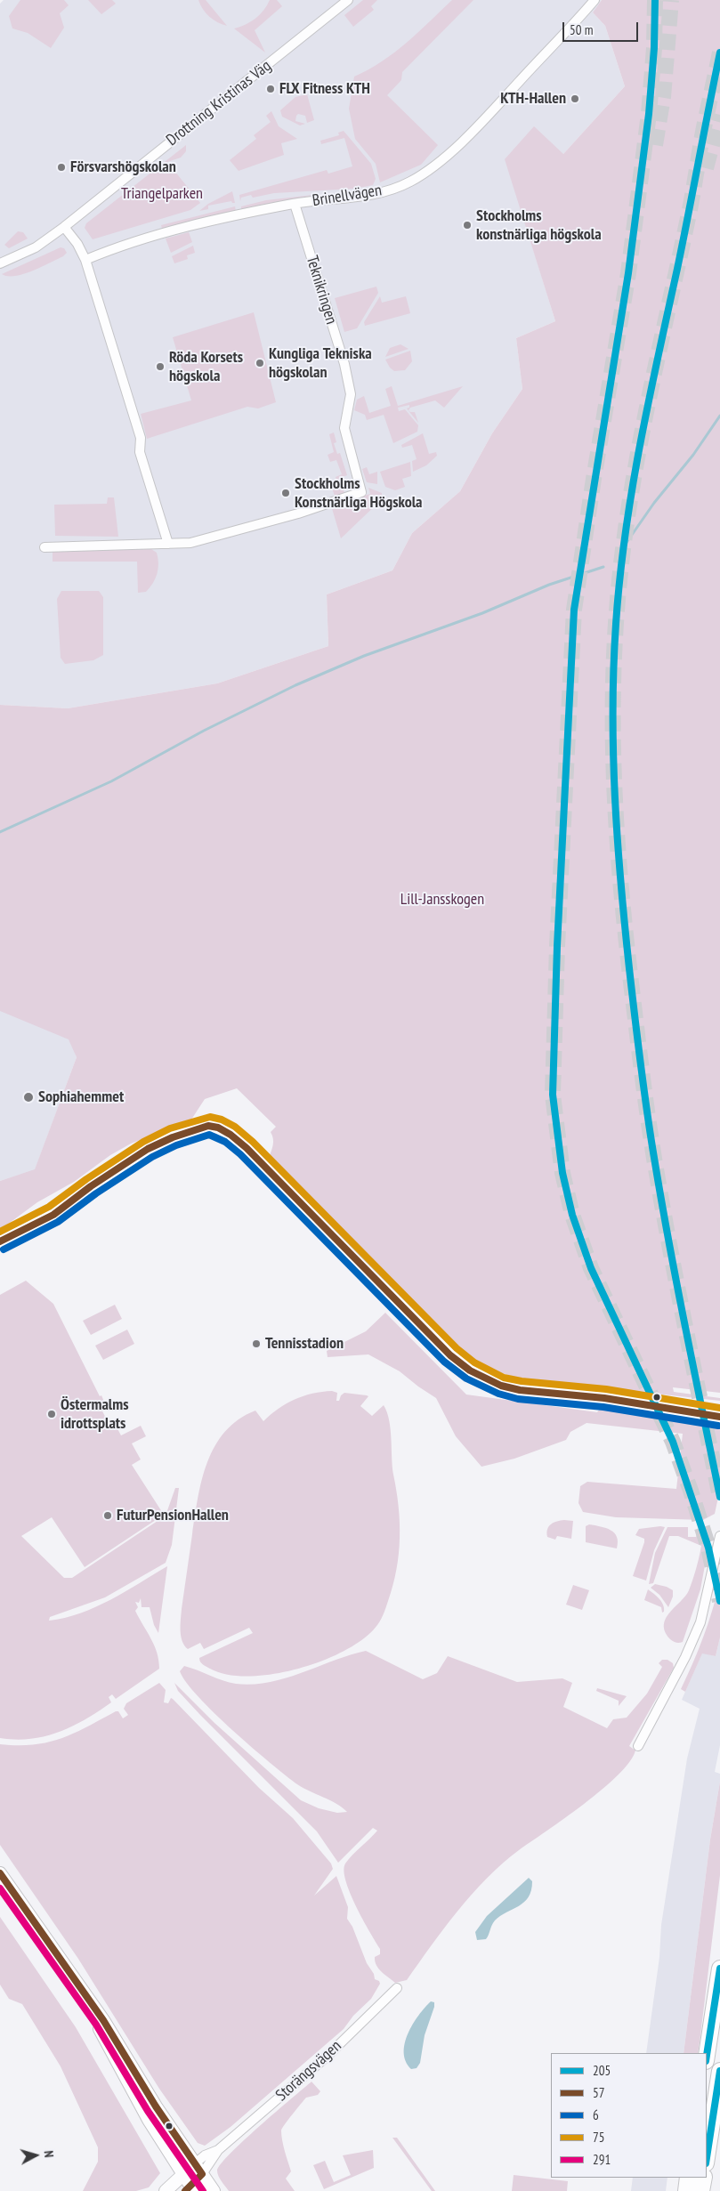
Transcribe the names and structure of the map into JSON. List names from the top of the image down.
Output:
{
  "streets": {
    "street": [
      "Drottning Kristinas Väg",
      "Brinellvägen",
      "Teknikringen",
      "Storängsvägen"
    ]
  },
  "crossings": [
    ["Brinellvägen", "Teknikringen"]
  ],
  "parks": ["Triangelparken", "Lill-Jansskogen"],
  "places": [
    "FLX Fitness KTH",
    "KTH-Hallen",
    "Försvarshögskolan",
    "Stockholms konstnärliga högskola",
    "Kungliga Tekniska högskolan",
    "Röda Korsets högskola",
    "Stockholms Konstnärliga Högskola",
    "Sophiahemmet",
    "Tennisstadion",
    "Östermalms idrottsplats",
    "FuturPensionHallen"
  ],
  "lines": [
    "transit line 205",
    "transit line 75",
    "transit line 57",
    "transit line 6",
    "transit line 291"
  ],
  "legend": [
    "205",
    "57",
    "6",
    "75",
    "291"
  ],
  "scale_bar": "50 m",
  "north": "right"
}
